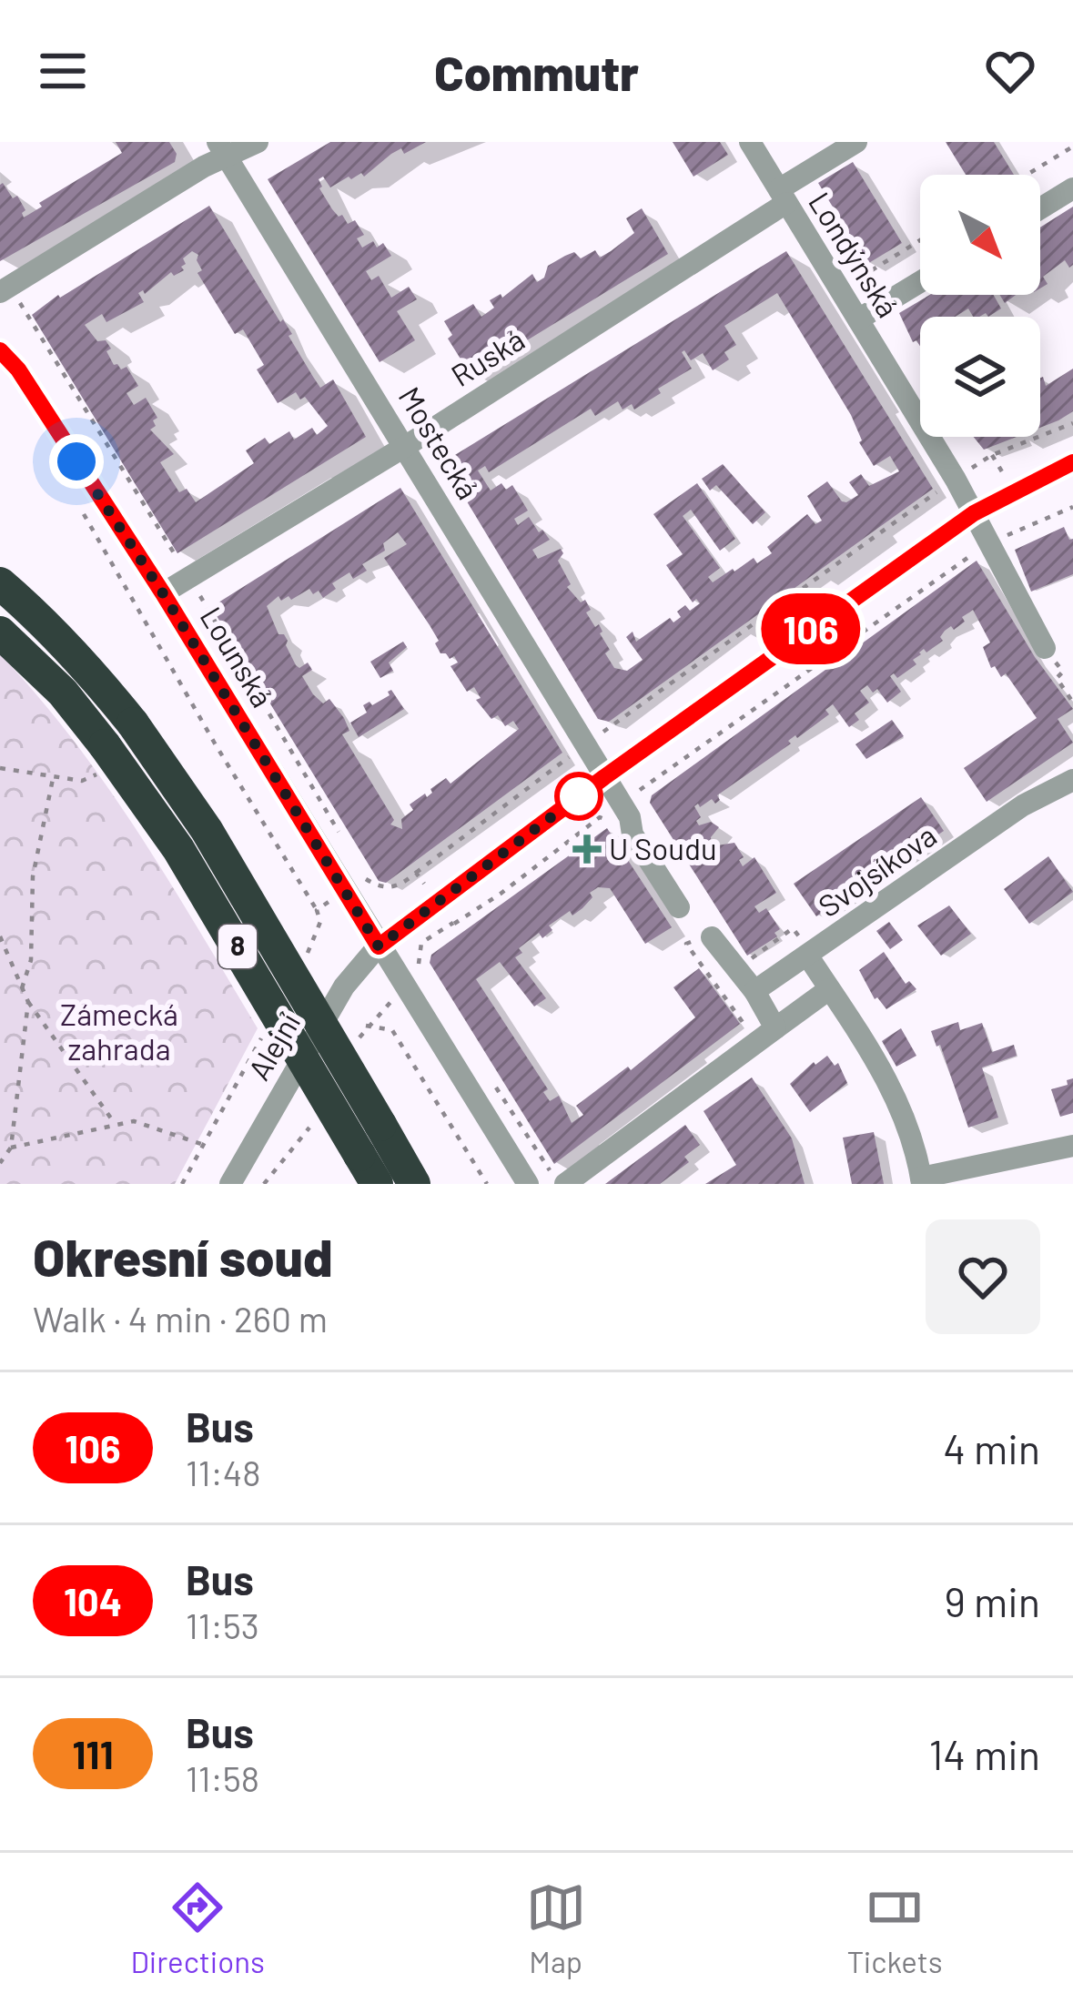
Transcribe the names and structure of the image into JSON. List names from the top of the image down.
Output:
{
  "streets": {
    "highway": ["8"],
    "street": [
      "Londýnská",
      "Ruská",
      "Mostecká",
      "Lounská",
      "Svojsíkova",
      "Alejní"
    ]
  },
  "crossings": [
    ["Londýnská", "Ruská"],
    ["Londýnská", "Alejní"],
    ["Ruská", "Mostecká"],
    ["Ruská", "Lounská"],
    ["Mostecká", "Alejní"],
    ["Lounská", "Alejní"]
  ],
  "parks": ["Zámecká zahrada"],
  "places": {
    "health": ["U Soudu"]
  },
  "lines": ["bus line 106"],
  "north": "bottom right",
  "page": {
    "header": "Commutr",
    "on_map": "106",
    "heading": ["Okresní soud", "Walk · 4 min · 260 m"],
    "list": [
      {
        "mark": "106",
        "name": "Bus",
        "note": "11:48",
        "value": "4 min"
      },
      {
        "mark": "104",
        "name": "Bus",
        "note": "11:53",
        "value": "9 min"
      },
      {
        "mark": "111",
        "name": "Bus",
        "note": "11:58",
        "value": "14 min"
      }
    ],
    "tabs": ["Directions", "Map", "Tickets"]
  }
}
